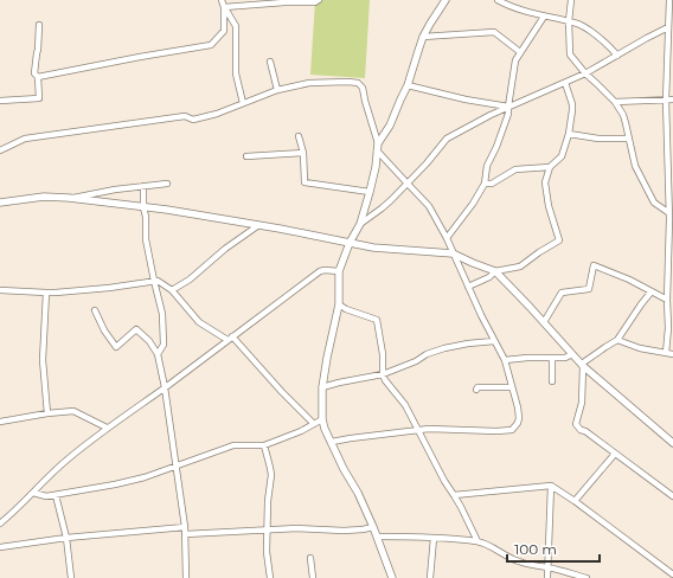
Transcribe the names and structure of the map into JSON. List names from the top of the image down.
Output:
{
  "scale_bar": "100 m"
}
